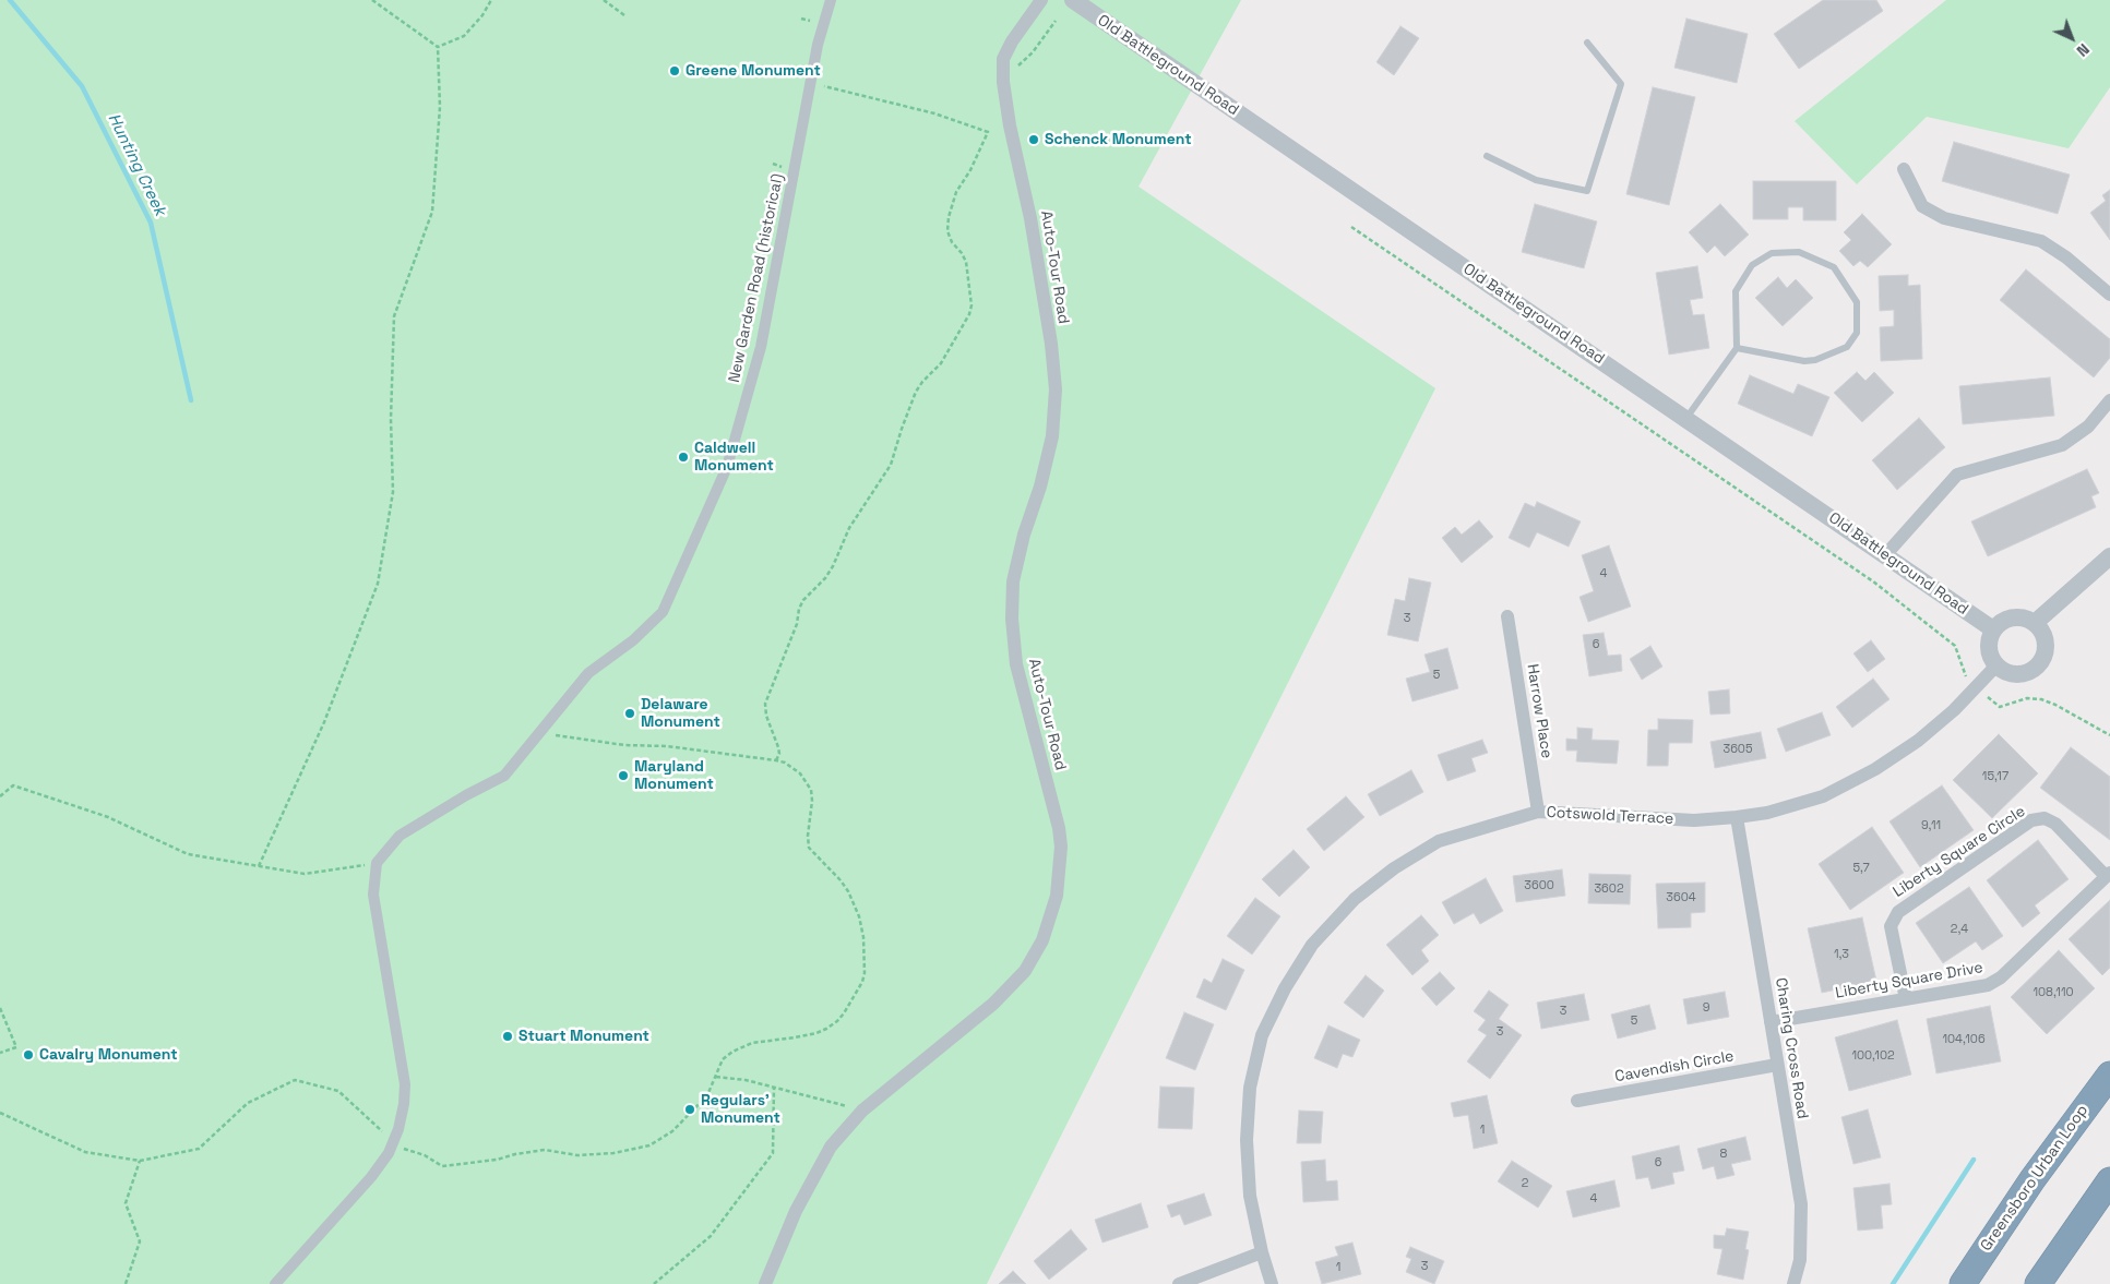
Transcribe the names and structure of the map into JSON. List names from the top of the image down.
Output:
{
  "streets": {
    "highway": ["Greensboro Urban Loop"],
    "street": [
      "Old Battleground Road",
      "Auto-Tour Road",
      "New Garden Road (historical)",
      "Harrow Place",
      "Cotswold Terrace",
      "Liberty Square Circle",
      "Liberty Square Drive",
      "Charing Cross Road",
      "Cavendish Circle"
    ]
  },
  "crossings": [
    ["Old Battleground Road", "Cotswold Terrace"],
    ["Harrow Place", "Cotswold Terrace"],
    ["Cotswold Terrace", "Charing Cross Road"],
    ["Liberty Square Circle", "Liberty Square Drive"],
    ["Liberty Square Drive", "Charing Cross Road"],
    ["Charing Cross Road", "Cavendish Circle"]
  ],
  "water": ["Hunting Creek"],
  "places": [
    "Greene Monument",
    "Schenck Monument",
    "Caldwell Monument",
    "Delaware Monument",
    "Maryland Monument",
    "Stuart Monument",
    "Cavalry Monument",
    "Regulars' Monument"
  ],
  "house_numbers": [
    "4",
    "3",
    "6",
    "5",
    "3605",
    "15,17",
    "9,11",
    "5,7",
    "3600",
    "3602",
    "3604",
    "2,4",
    "1,3",
    "108,110",
    "9",
    "3",
    "5",
    "3",
    "104,106",
    "100,102",
    "1",
    "8",
    "6",
    "2",
    "4",
    "3",
    "1"
  ],
  "north": "bottom right"
}
